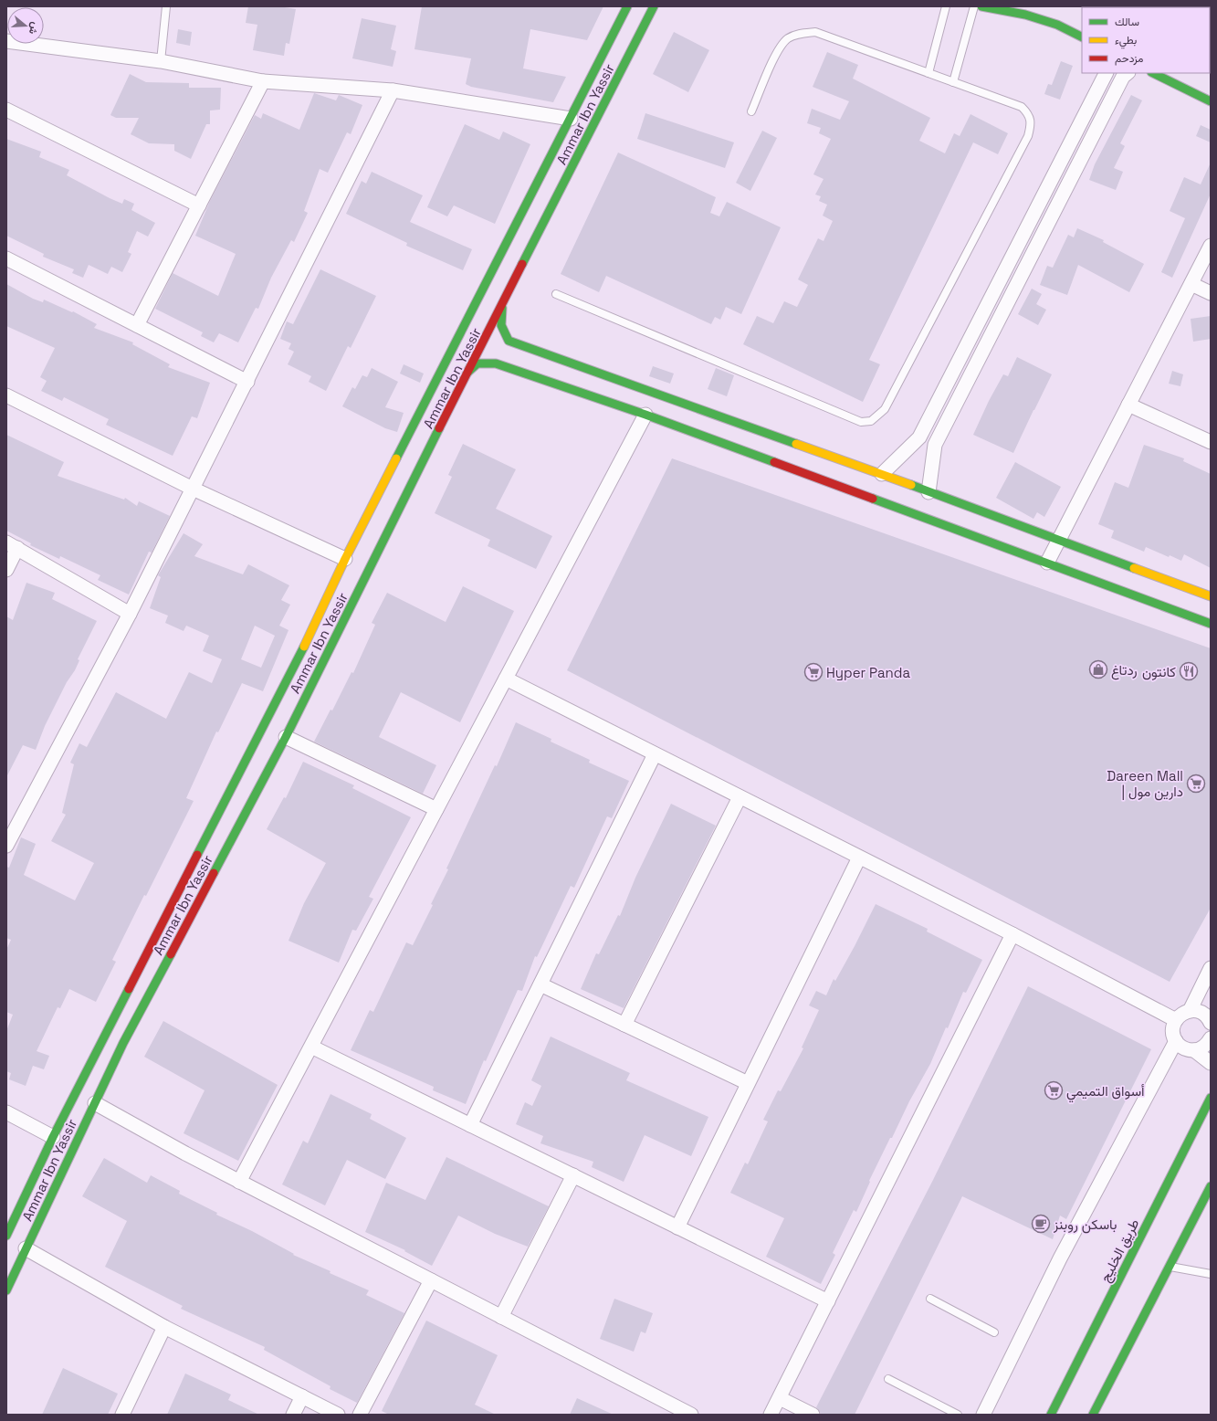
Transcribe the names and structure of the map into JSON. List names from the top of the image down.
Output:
{
  "streets": {
    "street": ["Ammar Ibn Yassir", "طريق الخليج"]
  },
  "places": {
    "shop": ["ردتاغ"],
    "restaurant": ["كانتون"],
    "supermarket": ["Hyper Panda", "Dareen Mall | دارين مول", "أسواق التميمي"],
    "cafe": ["باسكن روبنز"]
  },
  "legend": ["سالك", "بطيء", "مزدحم"],
  "north": "right"
}
